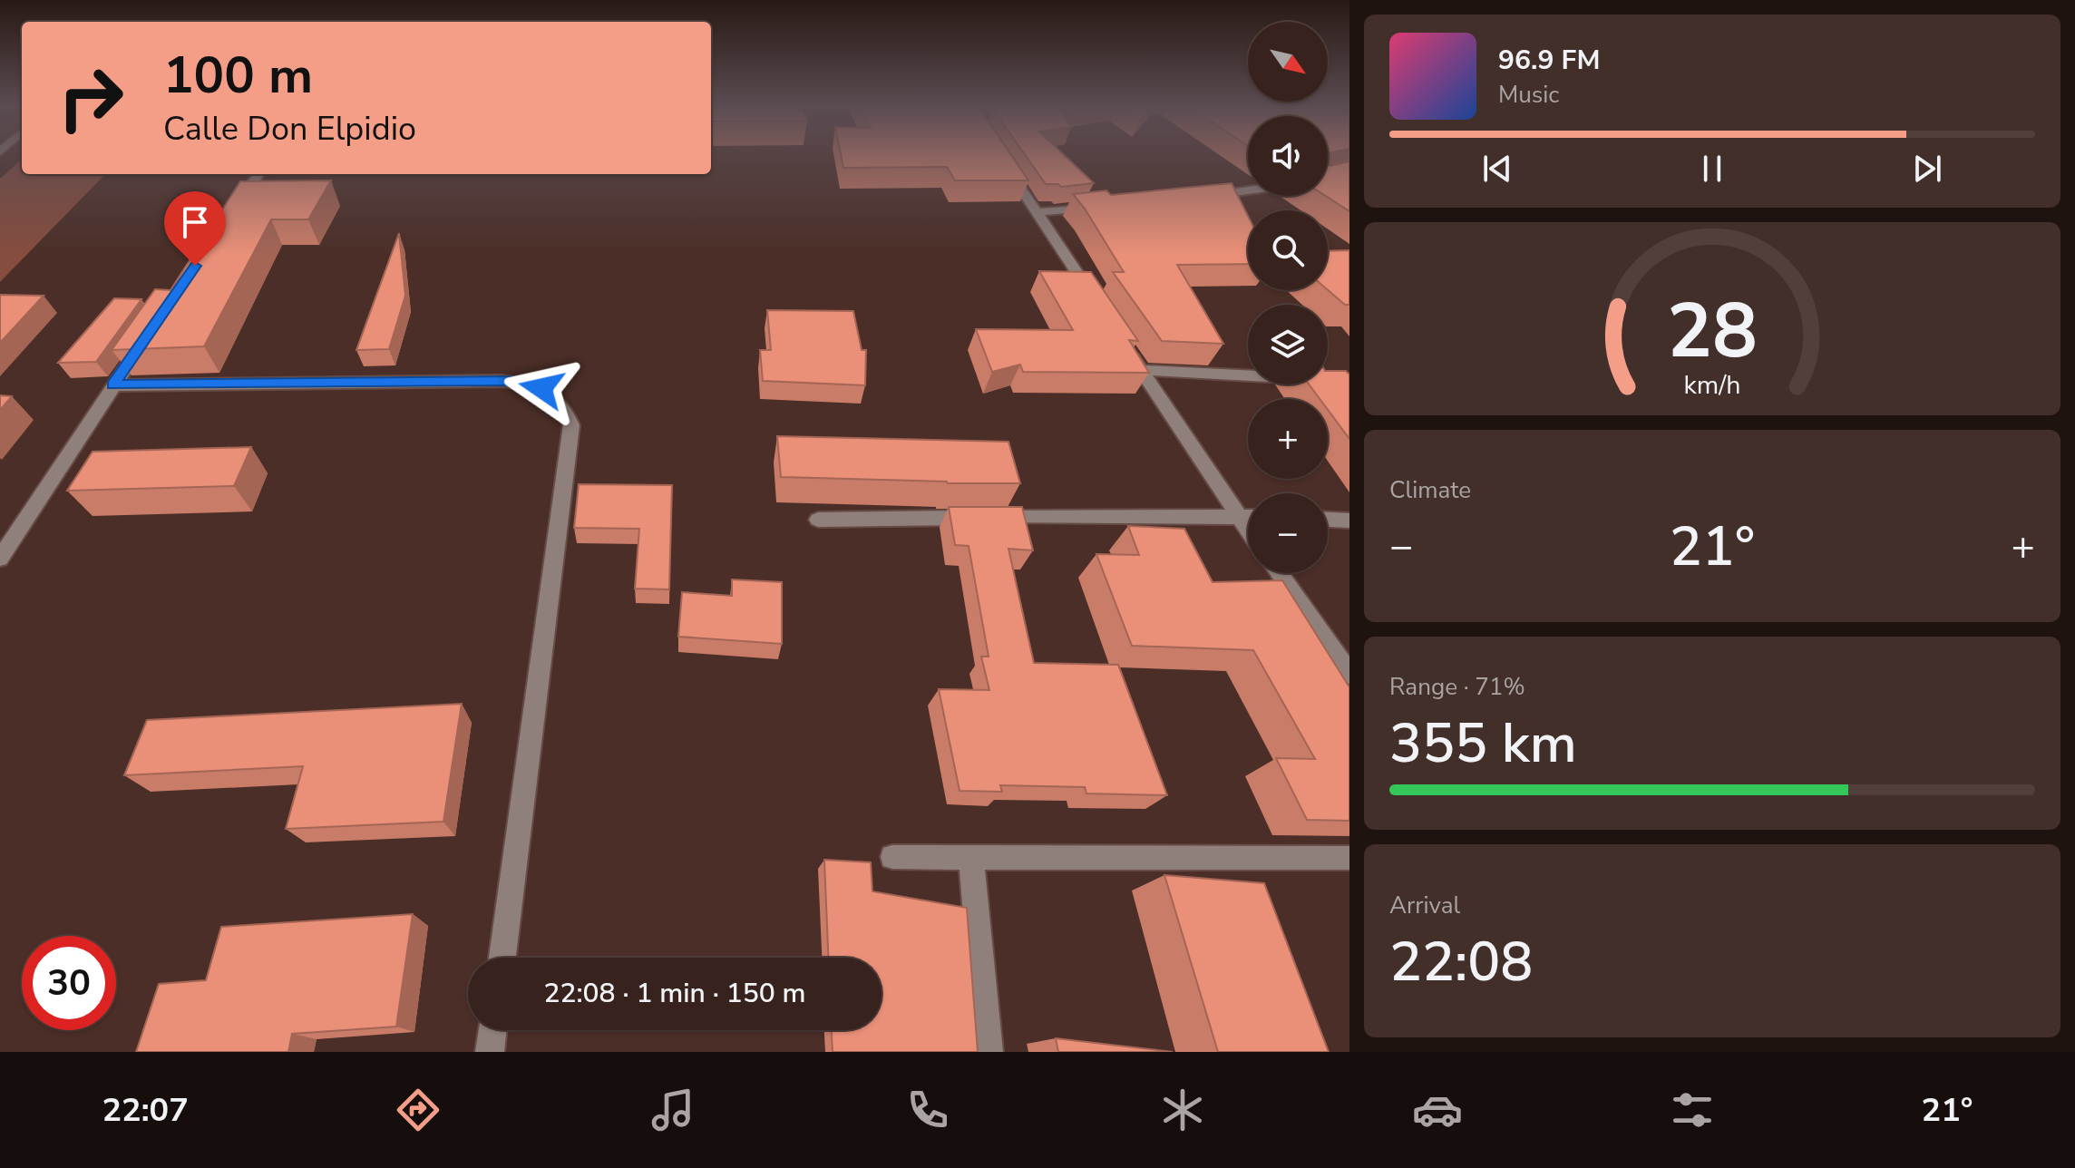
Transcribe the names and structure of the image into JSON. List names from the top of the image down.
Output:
{
  "north": "bottom right",
  "page": {
    "map_buttons": ["+", "−"],
    "turn": ["100 m", "Calle Don Elpidio"],
    "song": ["96.9 FM", "Music"],
    "tile": [
      "Climate",
      ["Range · 71%", "355 km"],
      ["Arrival", "22:08"]
    ],
    "heat": ["−", "21°", "+"],
    "limit": "30",
    "trip": "22:08 · 1 min · 150 m",
    "tabs": ["22:07", "21°"],
    "gauge": ["28", "km/h"]
  }
}
